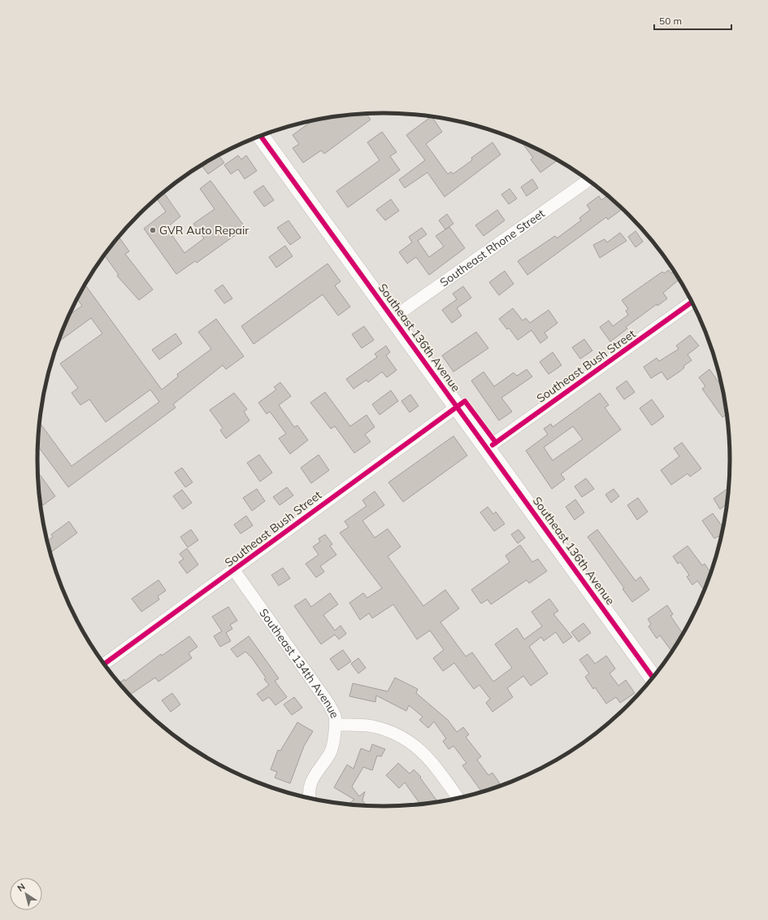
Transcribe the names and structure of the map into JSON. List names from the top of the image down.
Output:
{
  "streets": {
    "street": [
      "Southeast Rhone Street",
      "Southeast 136th Avenue",
      "Southeast Bush Street",
      "Southeast 134th Avenue"
    ]
  },
  "crossings": [
    ["Southeast Rhone Street", "Southeast 136th Avenue"],
    ["Southeast 136th Avenue", "Southeast Bush Street"],
    ["Southeast Bush Street", "Southeast 134th Avenue"]
  ],
  "places": ["GVR Auto Repair"],
  "scale_bar": "50 m",
  "north": "top left"
}
